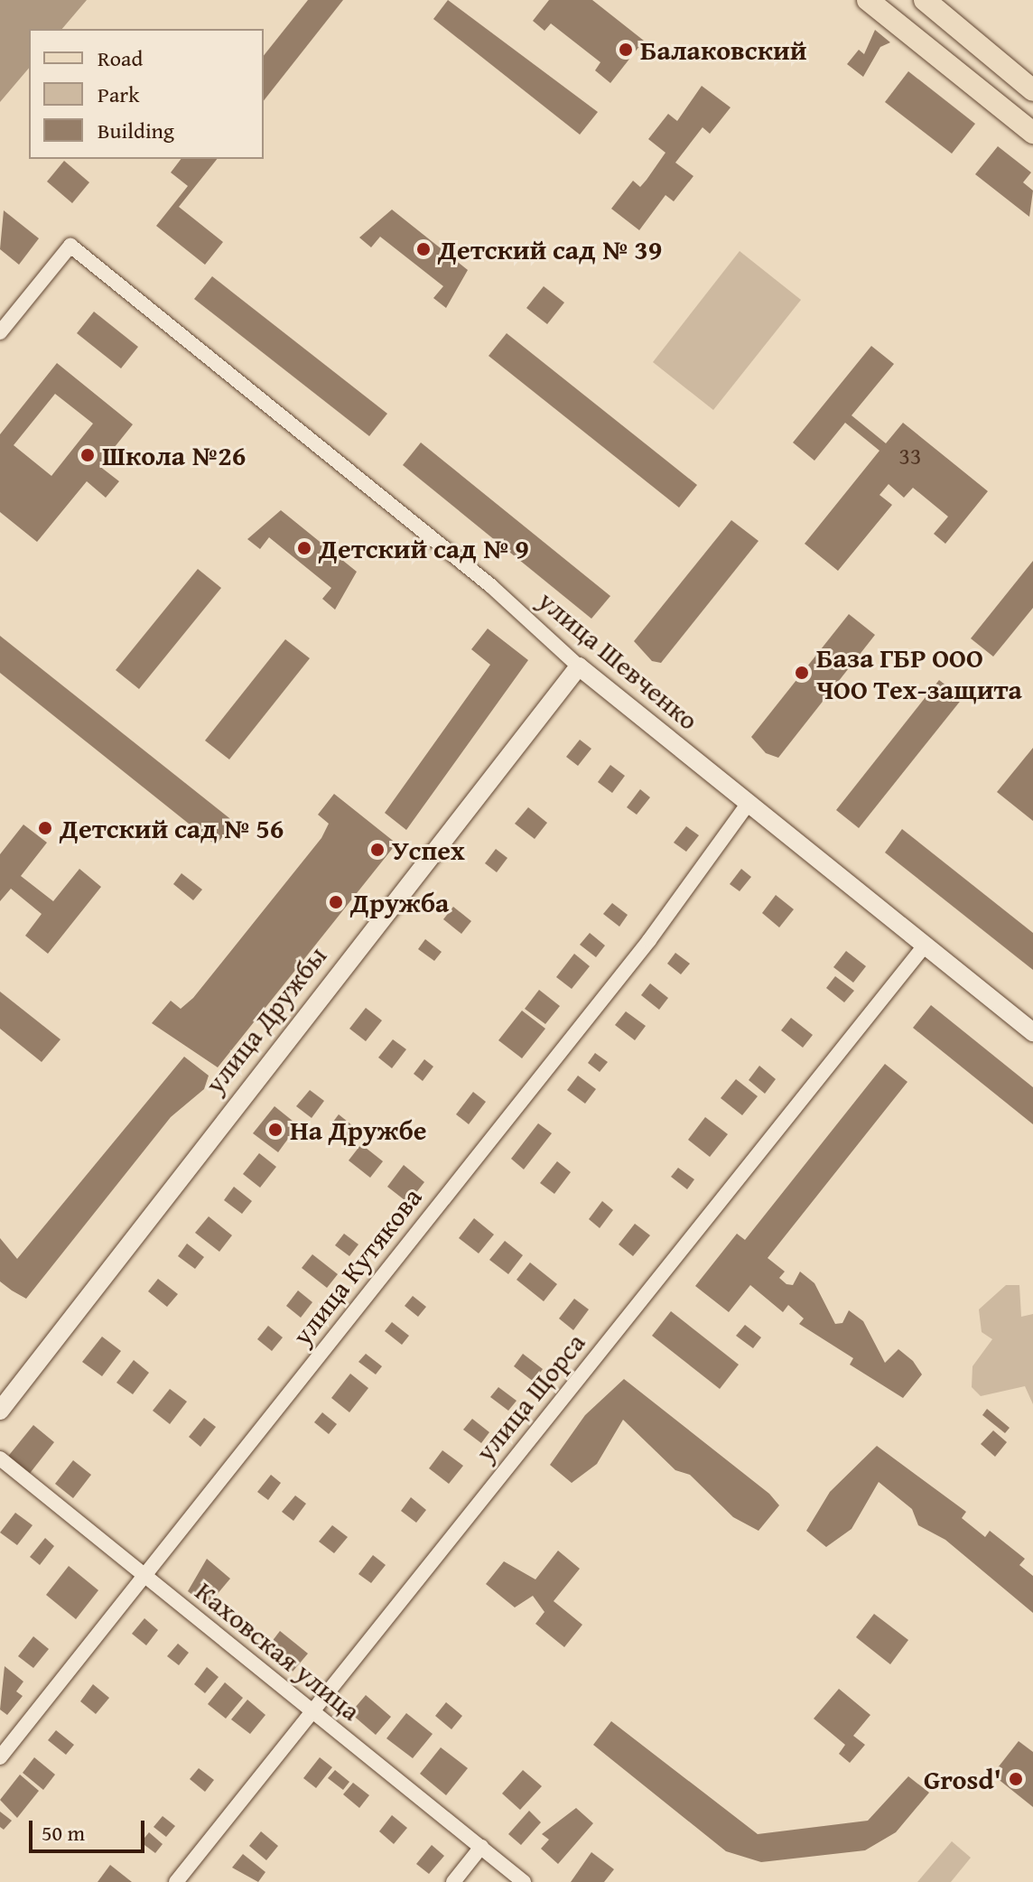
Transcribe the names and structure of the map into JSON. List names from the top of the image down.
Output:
{
  "streets": {
    "street": [
      "улица Шевченко",
      "улица Дружбы",
      "улица Кутякова",
      "улица Щорса",
      "Каховская улица"
    ]
  },
  "crossings": [
    ["улица Шевченко", "улица Дружбы"],
    ["улица Шевченко", "улица Кутякова"],
    ["улица Шевченко", "улица Щорса"],
    ["улица Кутякова", "Каховская улица"],
    ["улица Щорса", "Каховская улица"]
  ],
  "places": [
    "Балаковский",
    "Детский сад № 39",
    "Школа №26",
    "Детский сад № 9",
    "База ГБР ООО ЧОО Тех-защита",
    "Детский сад № 56",
    "Успех",
    "Дружба",
    "На Дружбе",
    "Grosd'"
  ],
  "house_numbers": ["33"],
  "legend": ["Road", "Park", "Building"],
  "scale_bar": "50 m"
}
